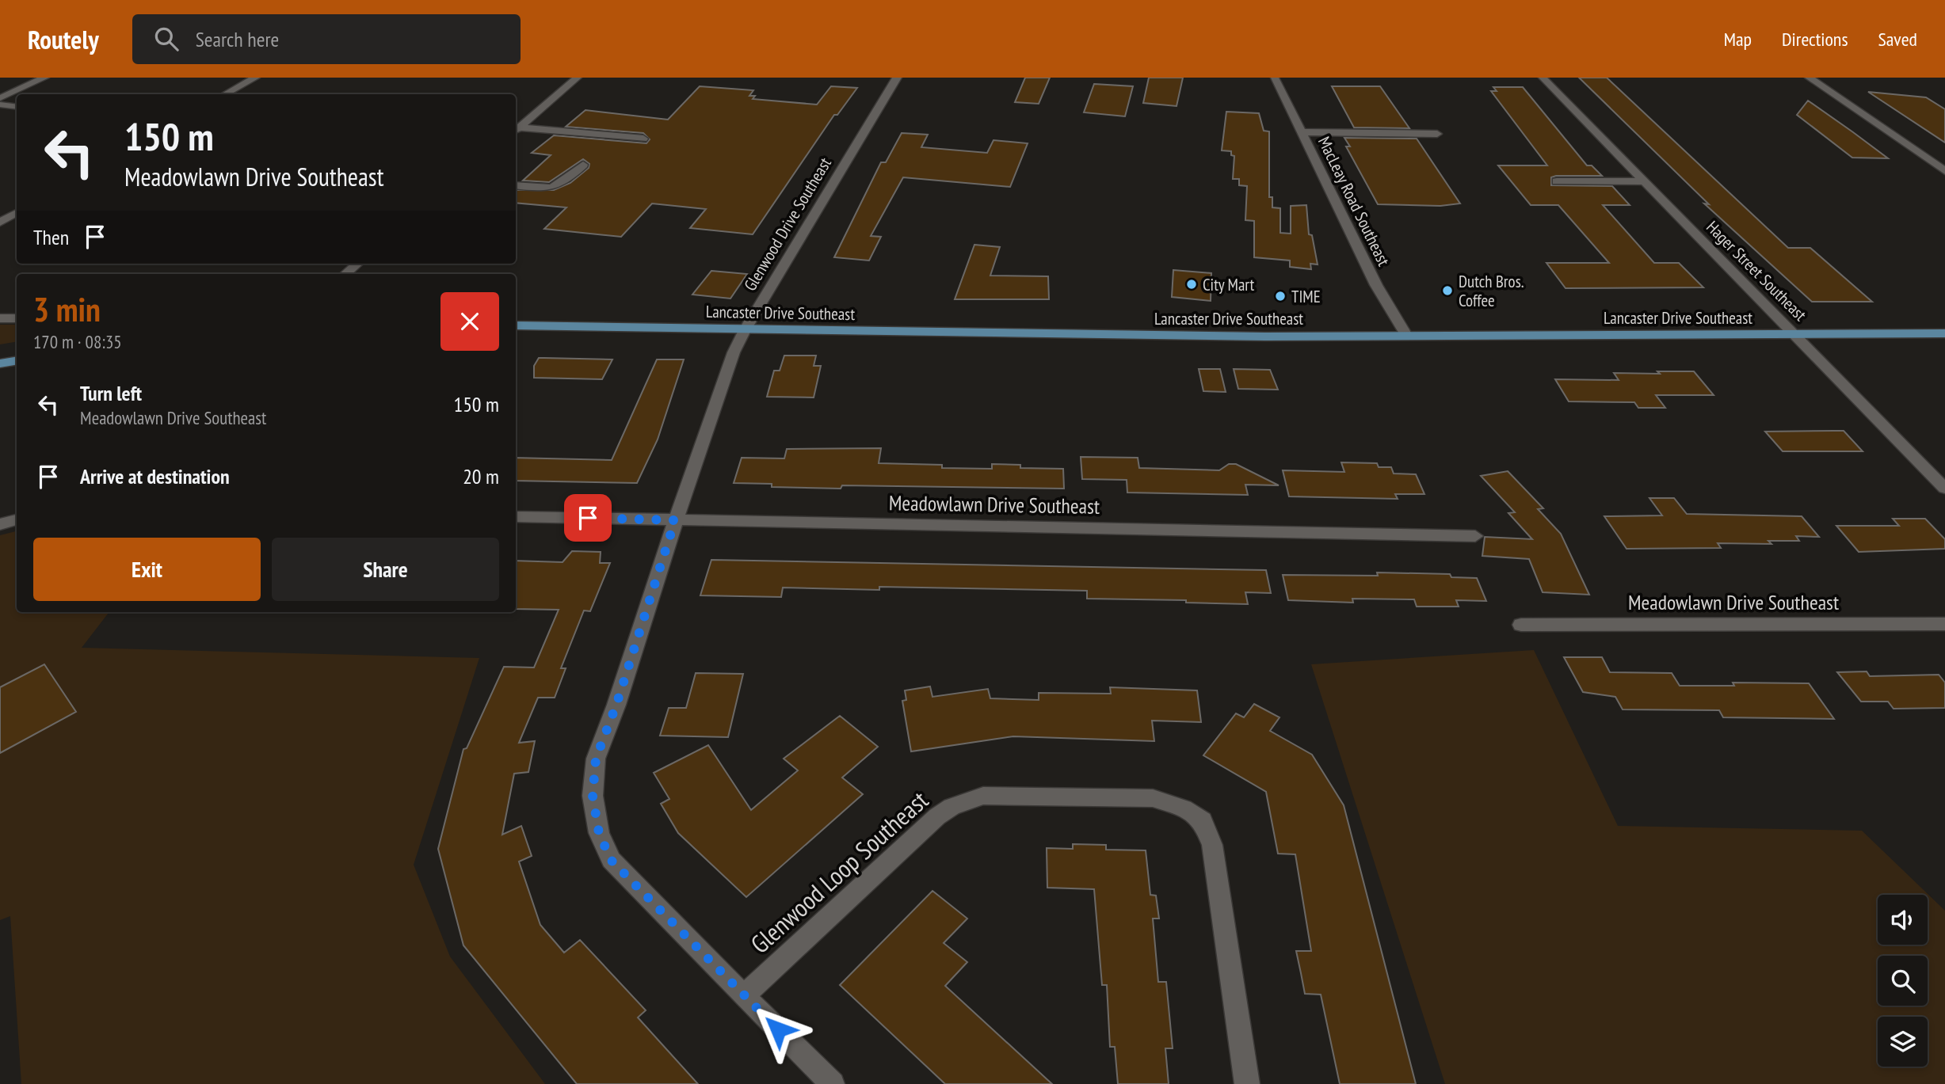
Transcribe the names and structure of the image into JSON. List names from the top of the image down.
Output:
{
  "streets": {
    "main road": ["Lancaster Drive Southeast"],
    "street": [
      "MacLeay Road Southeast",
      "Glenwood Drive Southeast",
      "Hager Street Southeast",
      "Meadowlawn Drive Southeast",
      "Glenwood Loop Southeast"
    ]
  },
  "crossings": [
    ["MacLeay Road Southeast", "Lancaster Drive Southeast"],
    ["Glenwood Drive Southeast", "Lancaster Drive Southeast"],
    ["Glenwood Drive Southeast", "Meadowlawn Drive Southeast"],
    ["Hager Street Southeast", "Lancaster Drive Southeast"]
  ],
  "places": ["City Mart", "Dutch Bros. Coffee", "TIME"],
  "page": {
    "header": "Routely",
    "search": "Search here",
    "nav": ["Map", "Directions", "Saved"],
    "turn": ["150 m", "Meadowlawn Drive Southeast"],
    "then": "Then",
    "heading": ["3 min", "170 m · 08:35"],
    "list": [
      {
        "name": "Turn left",
        "note": "Meadowlawn Drive Southeast",
        "value": "150 m"
      },
      {
        "name": "Arrive at destination",
        "value": "20 m"
      }
    ],
    "buttons": ["Exit", "Share"]
  }
}
